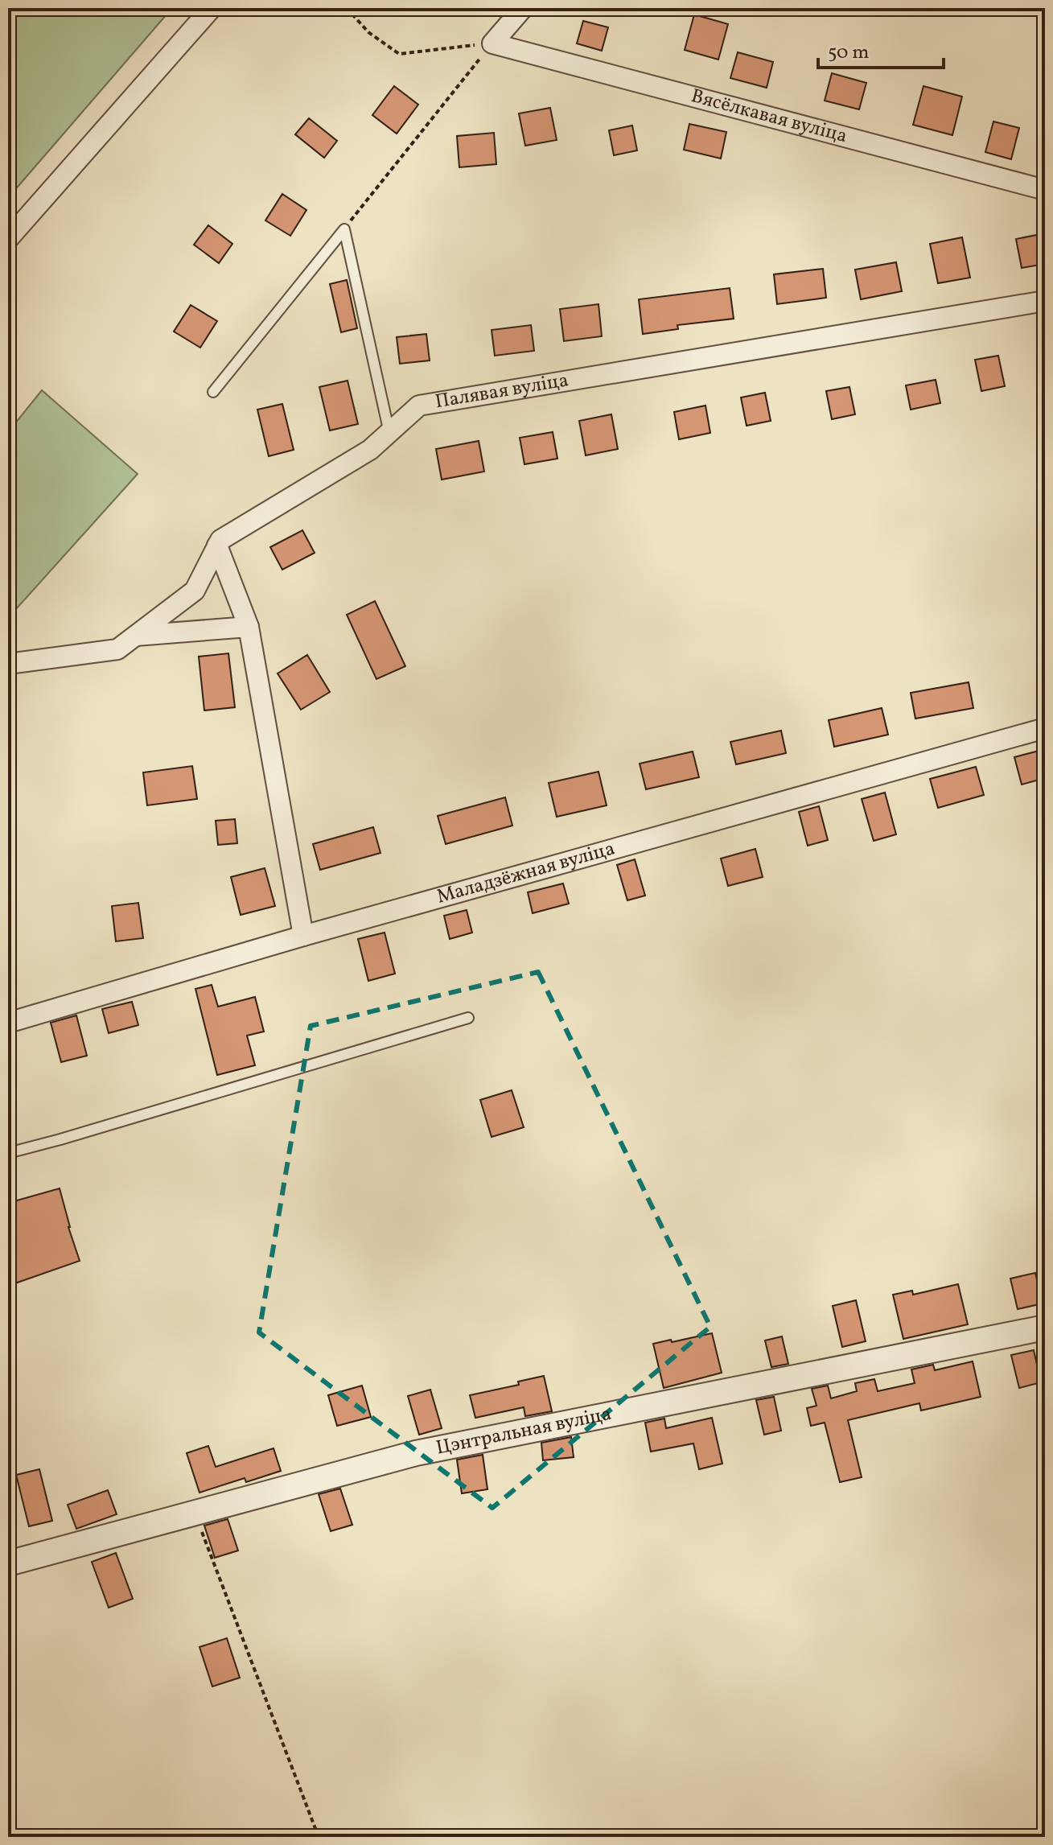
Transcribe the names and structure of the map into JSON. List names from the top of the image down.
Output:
{
  "streets": {
    "street": [
      "Вясёлкавая вуліца",
      "Палявая вуліца",
      "Маладзёжная вуліца",
      "Цэнтральная вуліца"
    ]
  },
  "scale_bar": "50 m"
}
